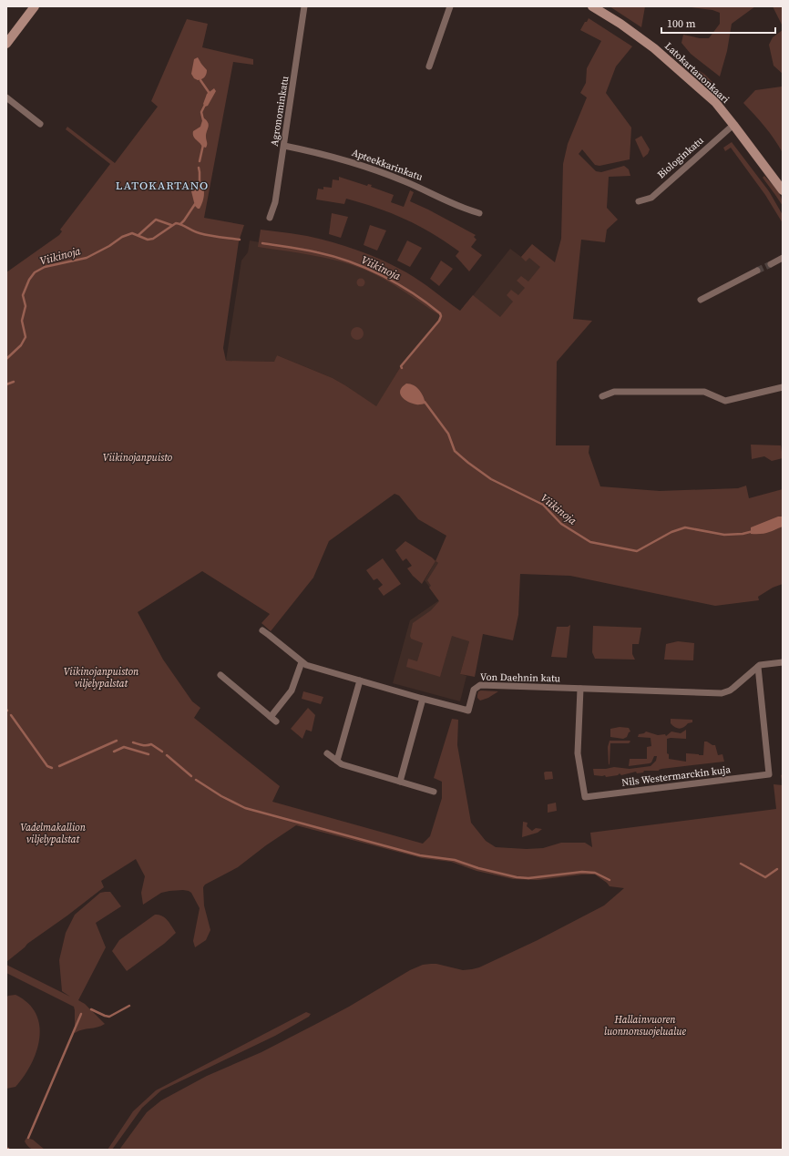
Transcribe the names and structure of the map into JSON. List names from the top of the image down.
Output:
{
  "streets": {
    "street": [
      "Latokartanonkaari",
      "Agronominkatu",
      "Biologinkatu",
      "Apteekkarinkatu",
      "Von Daehnin katu",
      "Nils Westermarckin kuja"
    ]
  },
  "crossings": [
    ["Latokartanonkaari", "Biologinkatu"],
    ["Agronominkatu", "Apteekkarinkatu"],
    ["Von Daehnin katu", "Nils Westermarckin kuja"]
  ],
  "districts": ["LATOKARTANO"],
  "water": ["Viikinoja"],
  "parks": [
    "Viikinojanpuisto",
    "Viikinojanpuiston viljelypalstat",
    "Vadelmakallion viljelypalstat",
    "Hallainvuoren luonnonsuojelualue"
  ],
  "scale_bar": "100 m"
}
